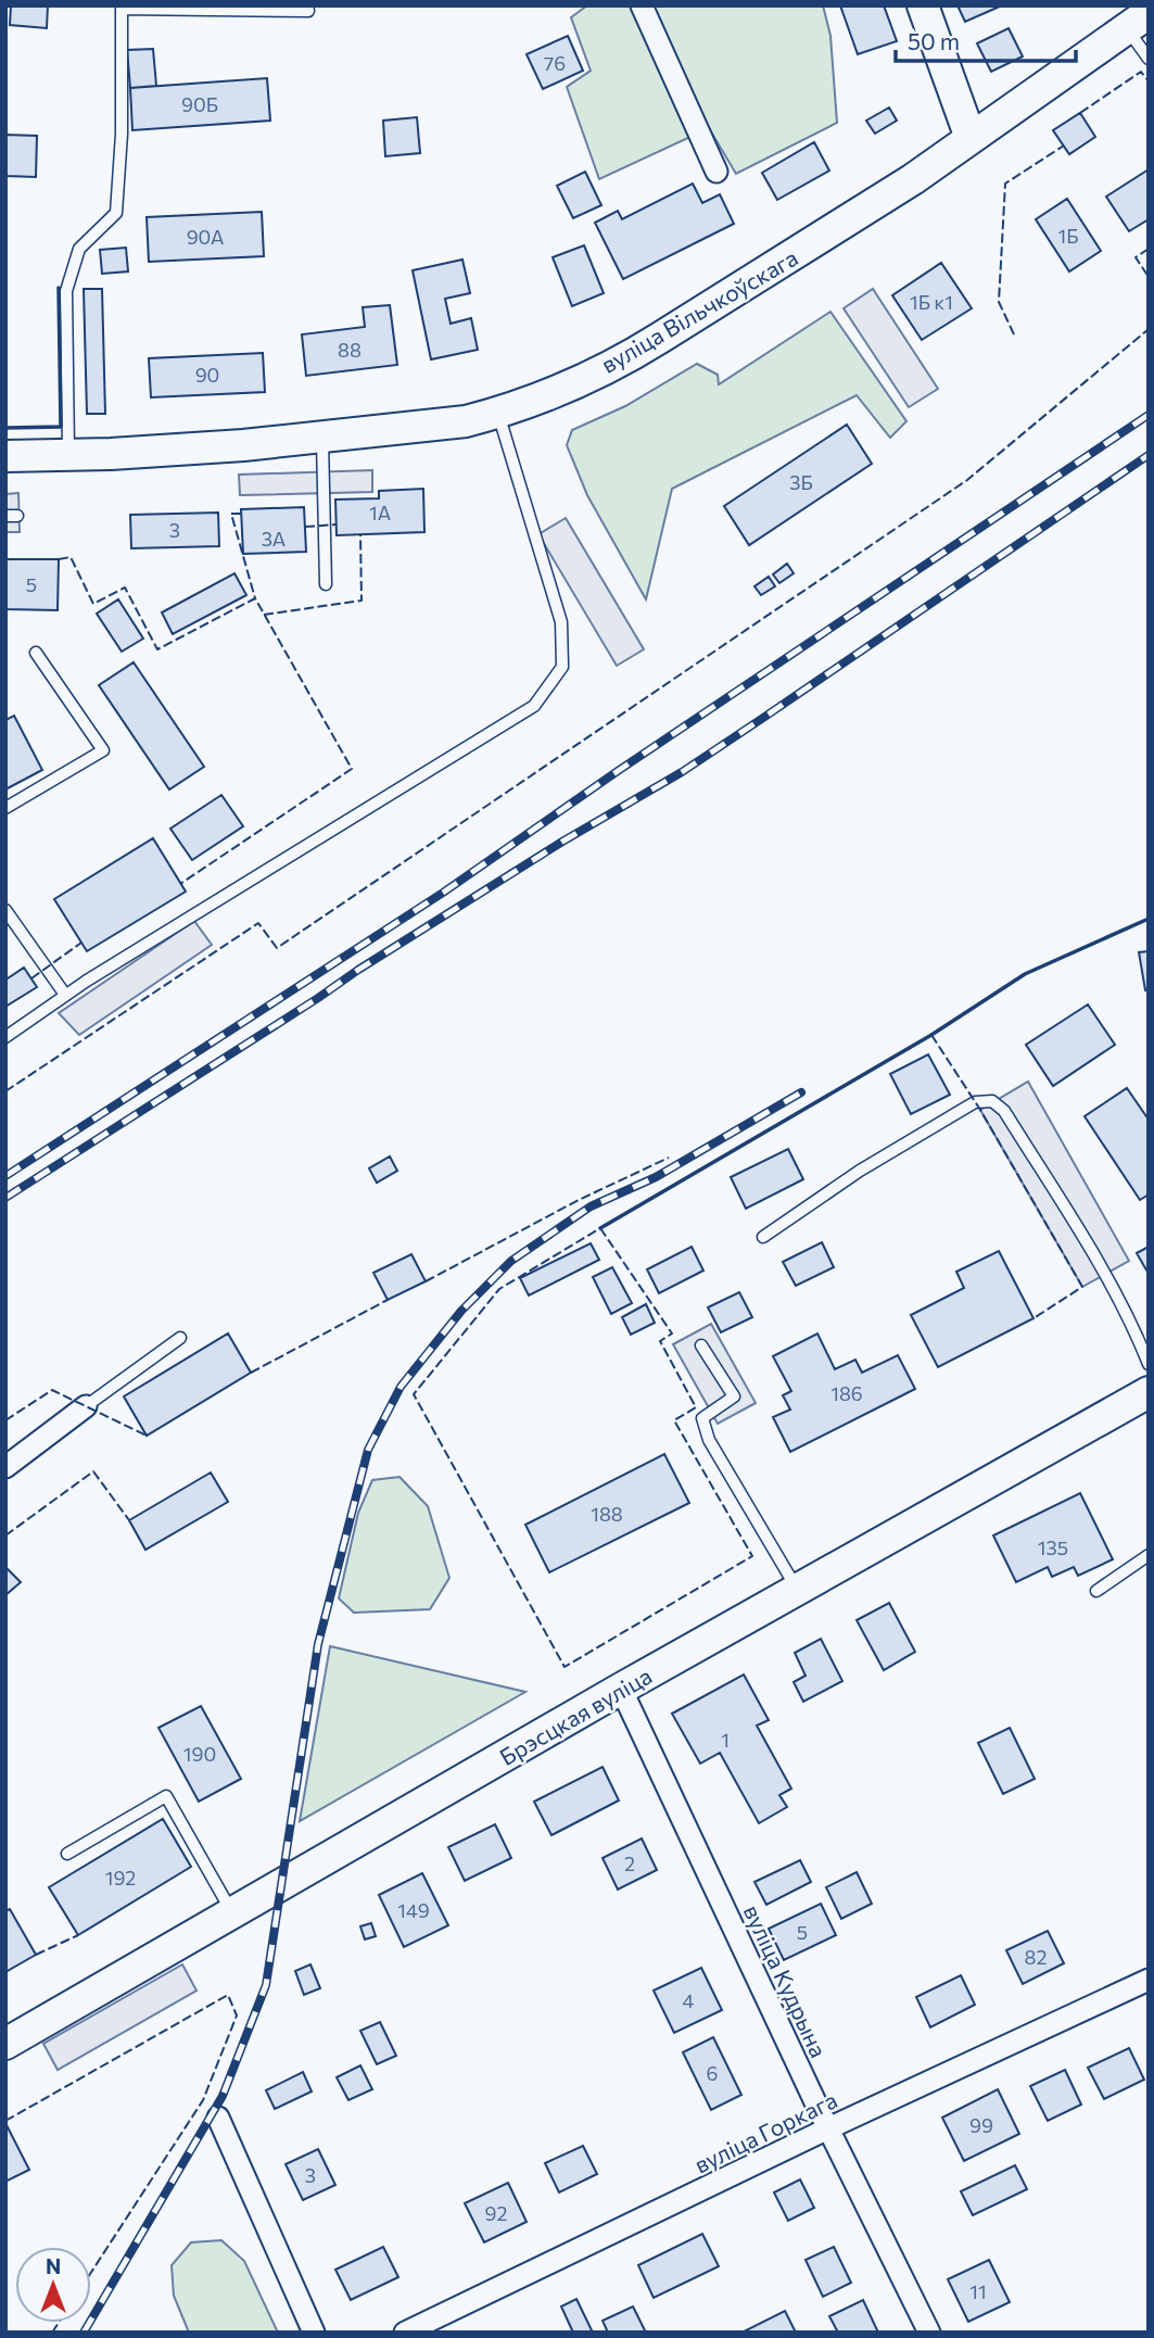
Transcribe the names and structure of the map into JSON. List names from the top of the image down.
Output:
{
  "streets": {
    "main road": ["вуліца Вільчкоўскага", "Брэсцкая вуліца"],
    "street": ["вуліца Кудрына", "вуліца Горкага"]
  },
  "crossings": [
    ["Брэсцкая вуліца", "вуліца Кудрына"],
    ["вуліца Кудрына", "вуліца Горкага"]
  ],
  "house_numbers": [
    "76",
    "90Б",
    "1Б",
    "90А",
    "1Б к1",
    "88",
    "90",
    "3Б",
    "1А",
    "3",
    "3А",
    "5",
    "186",
    "188",
    "135",
    "1",
    "190",
    "2",
    "192",
    "149",
    "5",
    "82",
    "4",
    "6",
    "99",
    "3",
    "92",
    "11"
  ],
  "scale_bar": "50 m",
  "north": "top"
}
